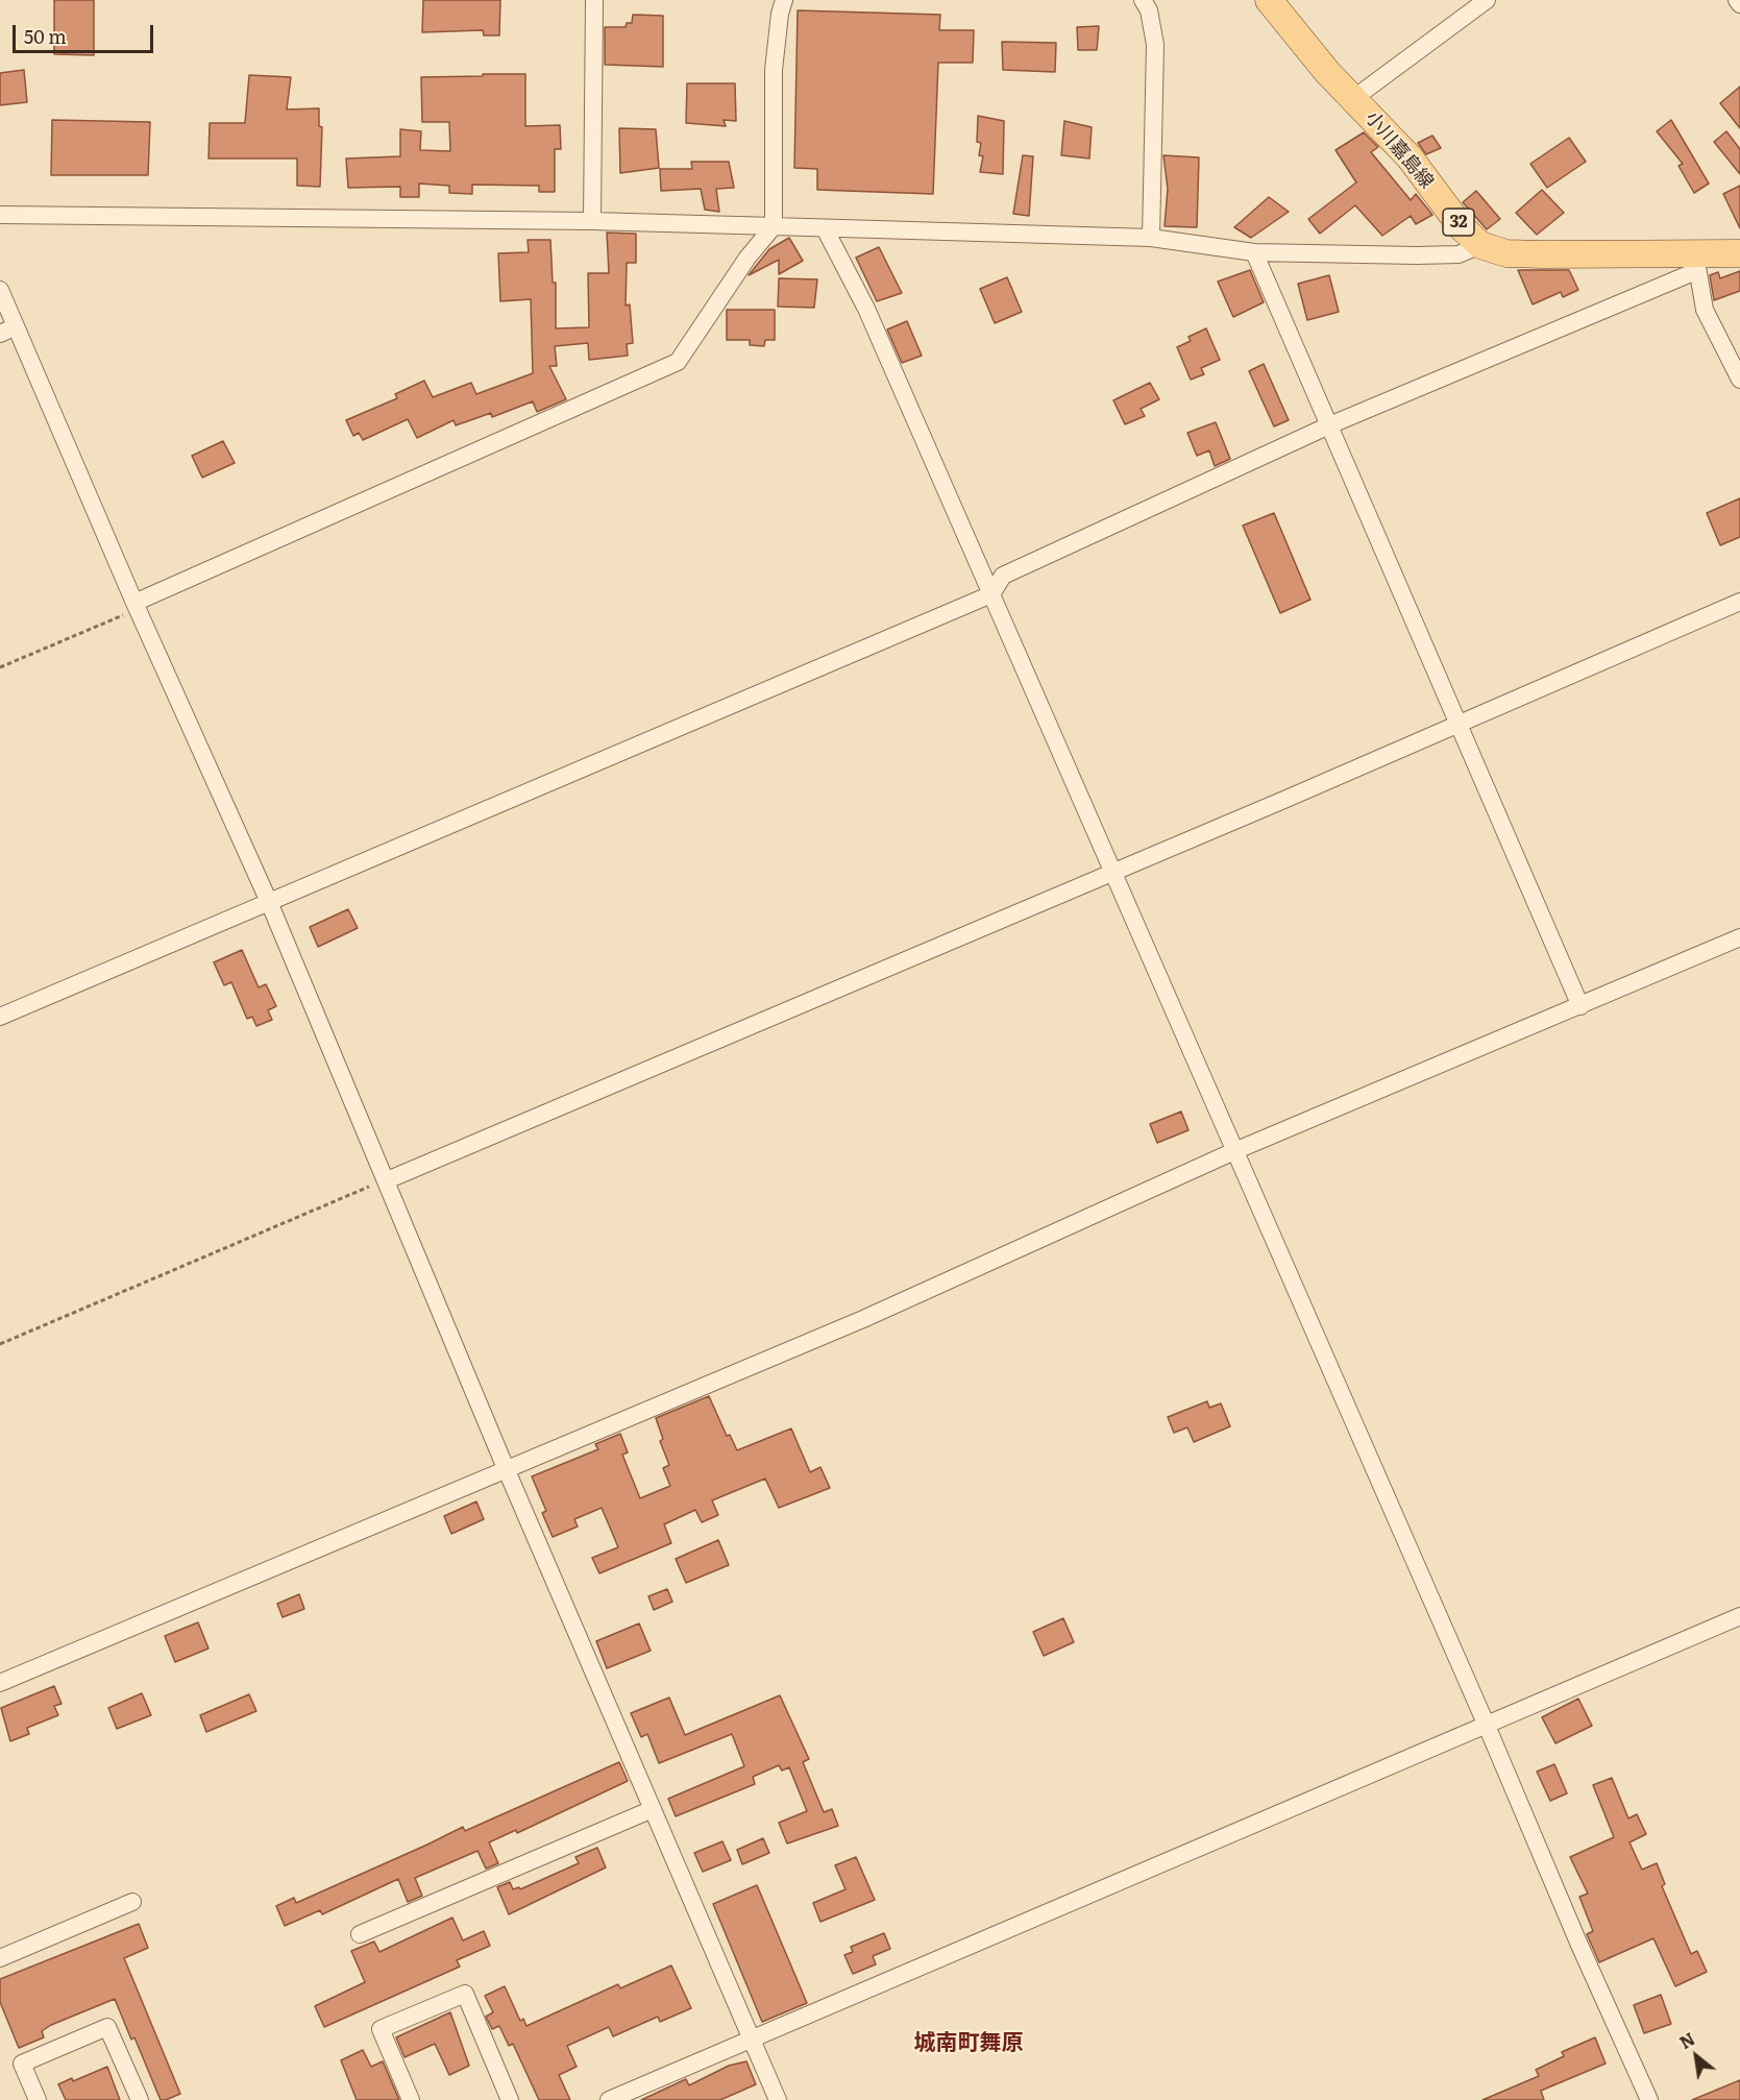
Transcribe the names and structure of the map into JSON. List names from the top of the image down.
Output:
{
  "streets": {
    "main road": ["小川嘉島線", "32"]
  },
  "districts": ["城南町舞原"],
  "scale_bar": "50 m",
  "north": "top left"
}
